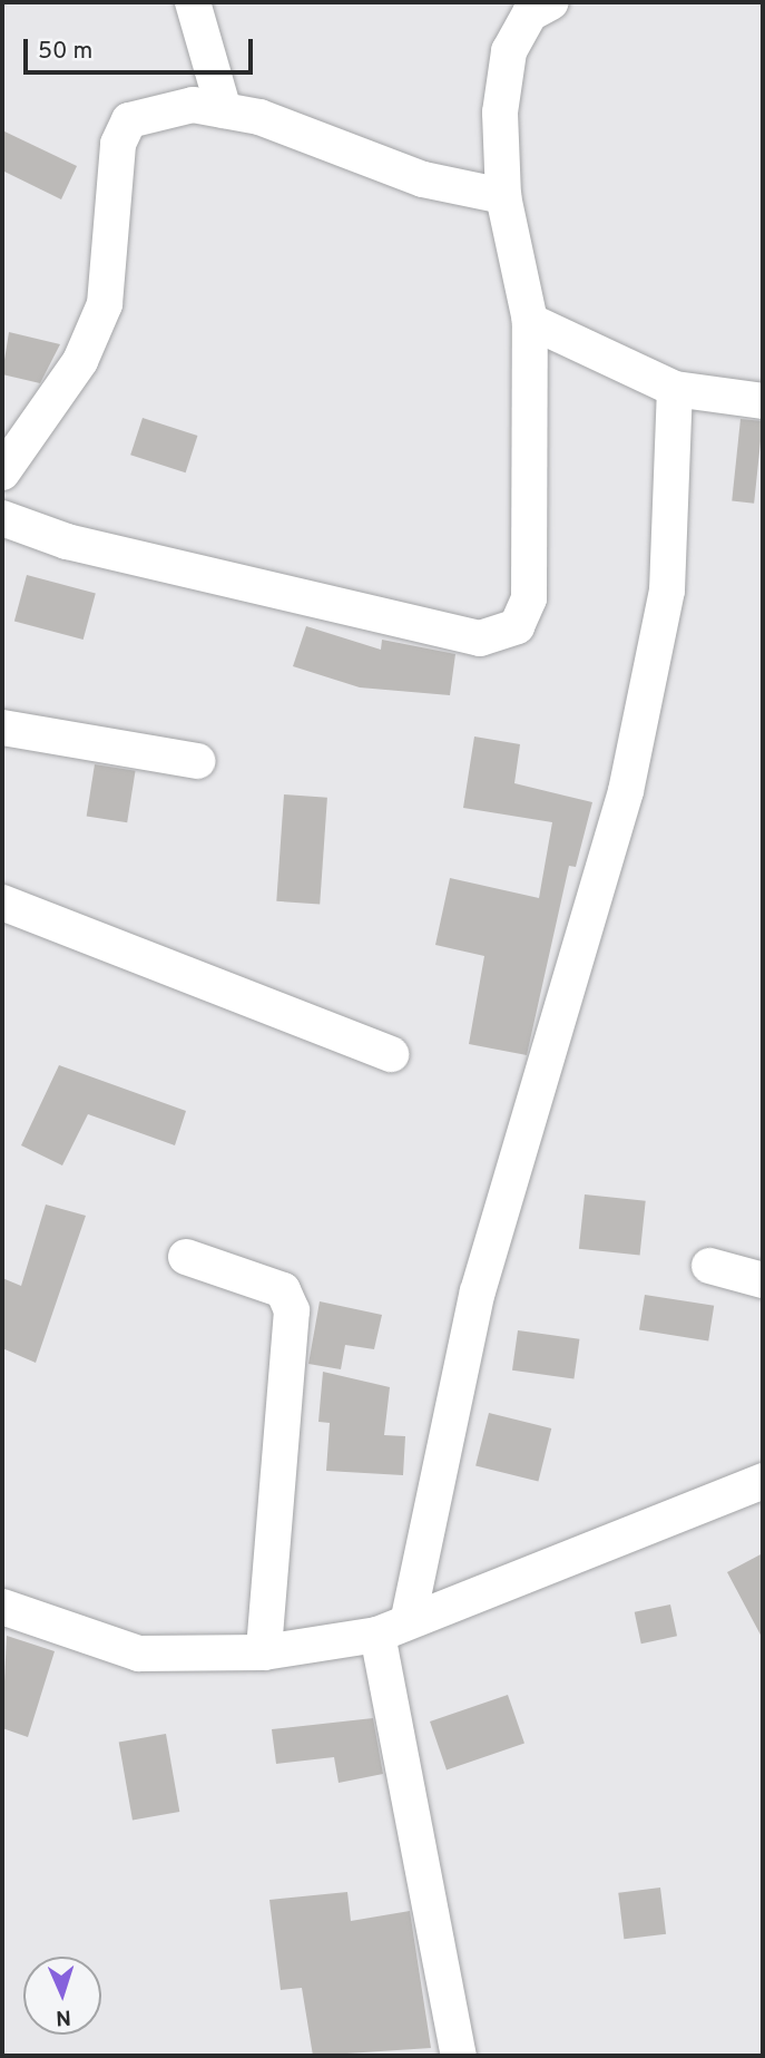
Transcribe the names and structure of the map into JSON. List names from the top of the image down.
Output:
{
  "scale_bar": "50 m",
  "north": "bottom"
}
